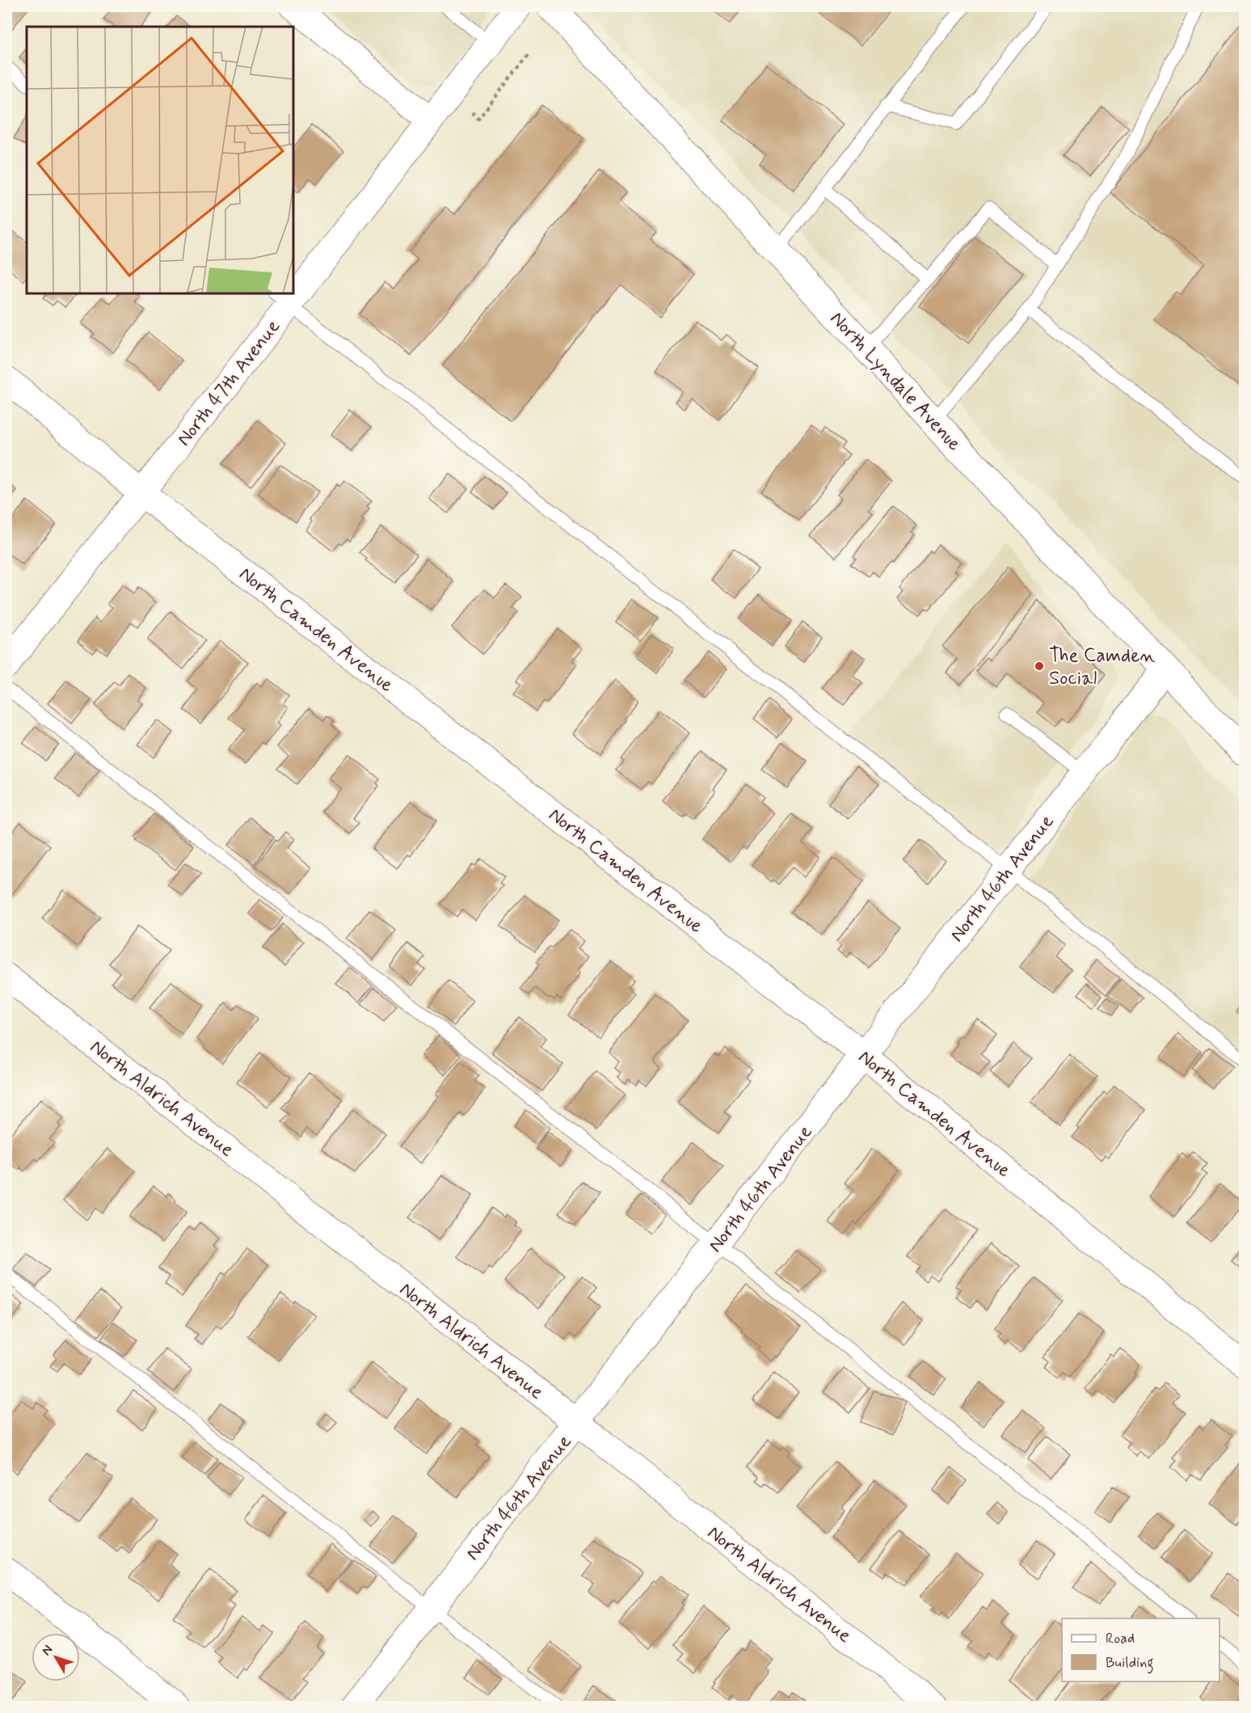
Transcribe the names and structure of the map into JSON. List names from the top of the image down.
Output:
{
  "streets": {
    "street": [
      "North Lyndale Avenue",
      "North 47th Avenue",
      "North Camden Avenue",
      "North 46th Avenue",
      "North Aldrich Avenue"
    ]
  },
  "crossings": [
    ["North Lyndale Avenue", "North 46th Avenue"],
    ["North 47th Avenue", "North Camden Avenue"],
    ["North Camden Avenue", "North 46th Avenue"],
    ["North 46th Avenue", "North Aldrich Avenue"]
  ],
  "places": ["The Camden Social"],
  "legend": ["Road", "Building"],
  "north": "top left"
}
